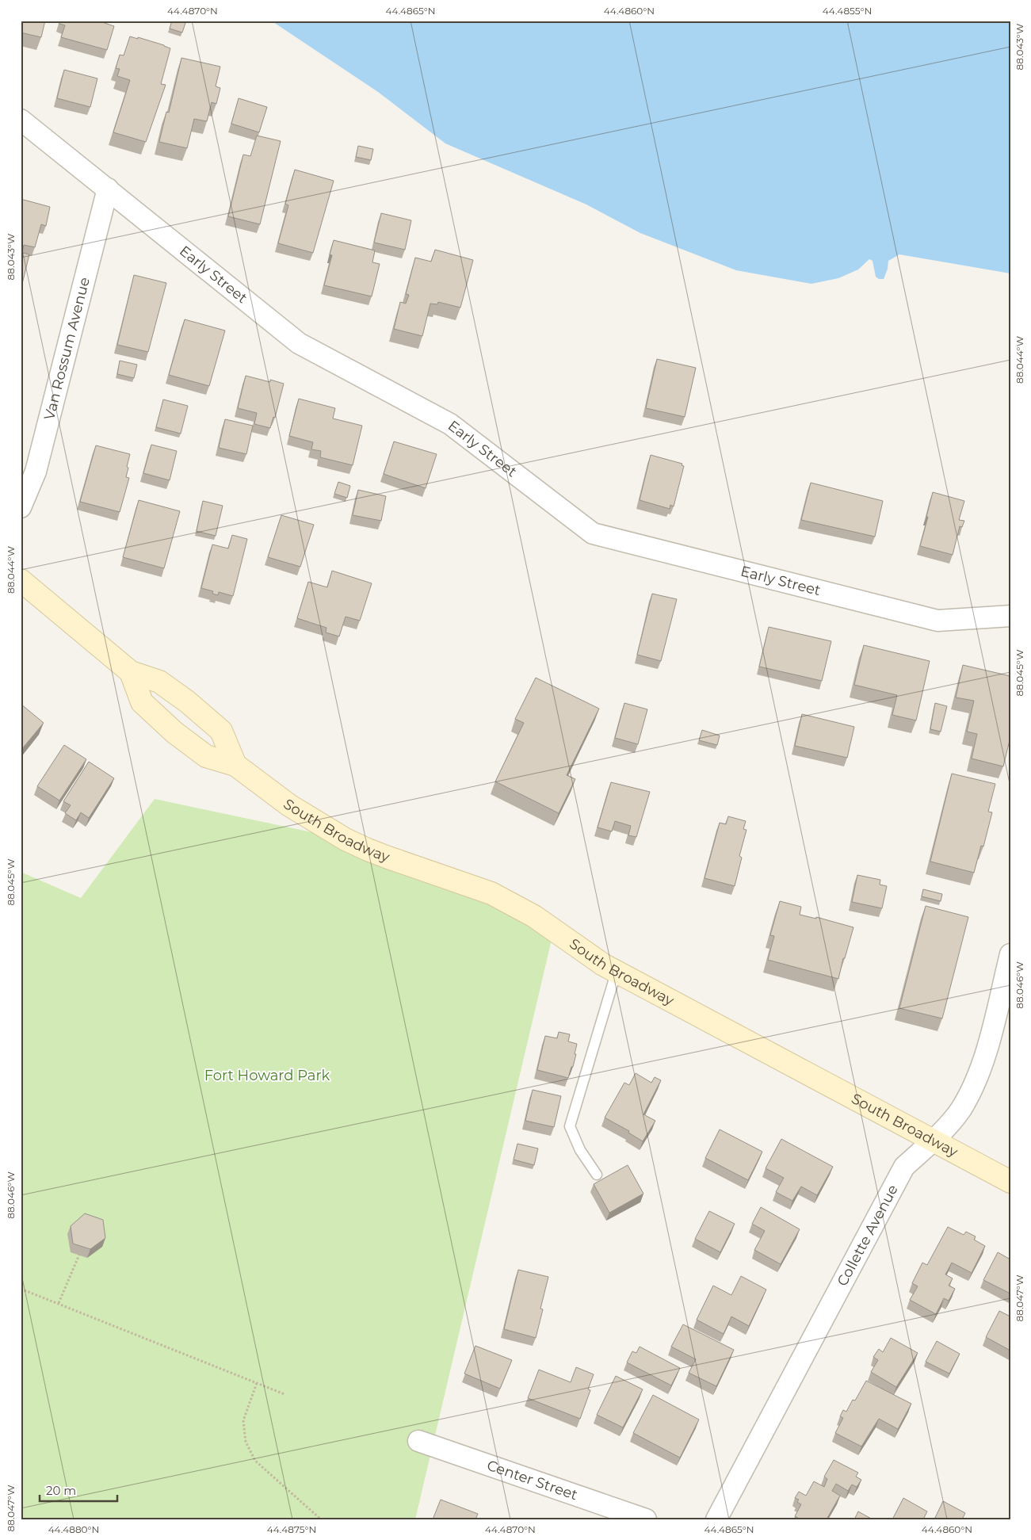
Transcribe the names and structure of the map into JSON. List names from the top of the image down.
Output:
{
  "streets": {
    "street": [
      "Early Street",
      "Van Rossum Avenue",
      "South Broadway",
      "Collette Avenue",
      "Center Street"
    ]
  },
  "crossings": [
    ["Early Street", "Van Rossum Avenue"],
    ["South Broadway", "Collette Avenue"]
  ],
  "parks": ["Fort Howard Park"],
  "scale_bar": "20 m",
  "coordinates": [
    "44.4870°N",
    "44.4865°N",
    "44.4860°N",
    "44.4855°N",
    "88.043°W",
    "88.044°W",
    "88.045°W",
    "88.046°W",
    "88.047°W",
    "44.4880°N",
    "44.4875°N"
  ]
}
